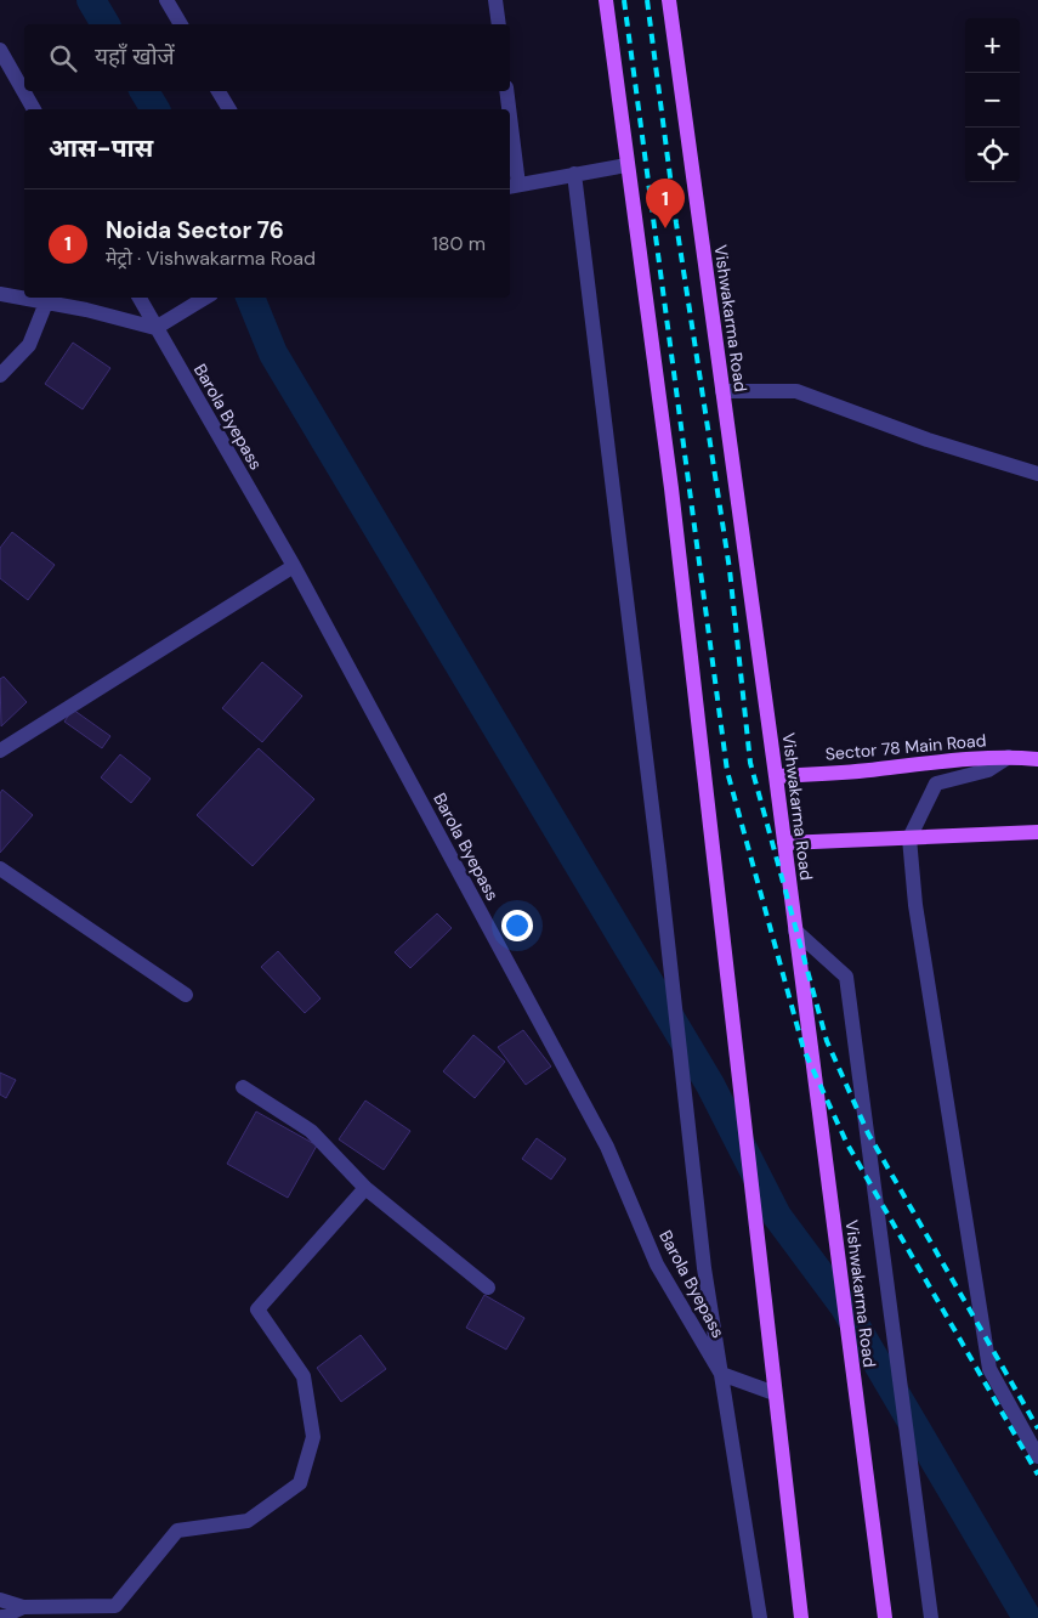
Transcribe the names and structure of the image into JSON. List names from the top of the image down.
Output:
{
  "streets": {
    "main road": ["Vishwakarma Road", "Sector 78 Main Road"],
    "street": ["Barola Byepass"]
  },
  "crossings": [
    ["Vishwakarma Road", "Sector 78 Main Road"]
  ],
  "page": {
    "map_buttons": ["+", "−"],
    "search": "यहाँ खोजें",
    "heading": "आस-पास",
    "pins": "1",
    "list": [
      {
        "mark": "1",
        "name": "Noida Sector 76",
        "note": "मेट्रो · Vishwakarma Road",
        "value": "180 m"
      }
    ]
  }
}
